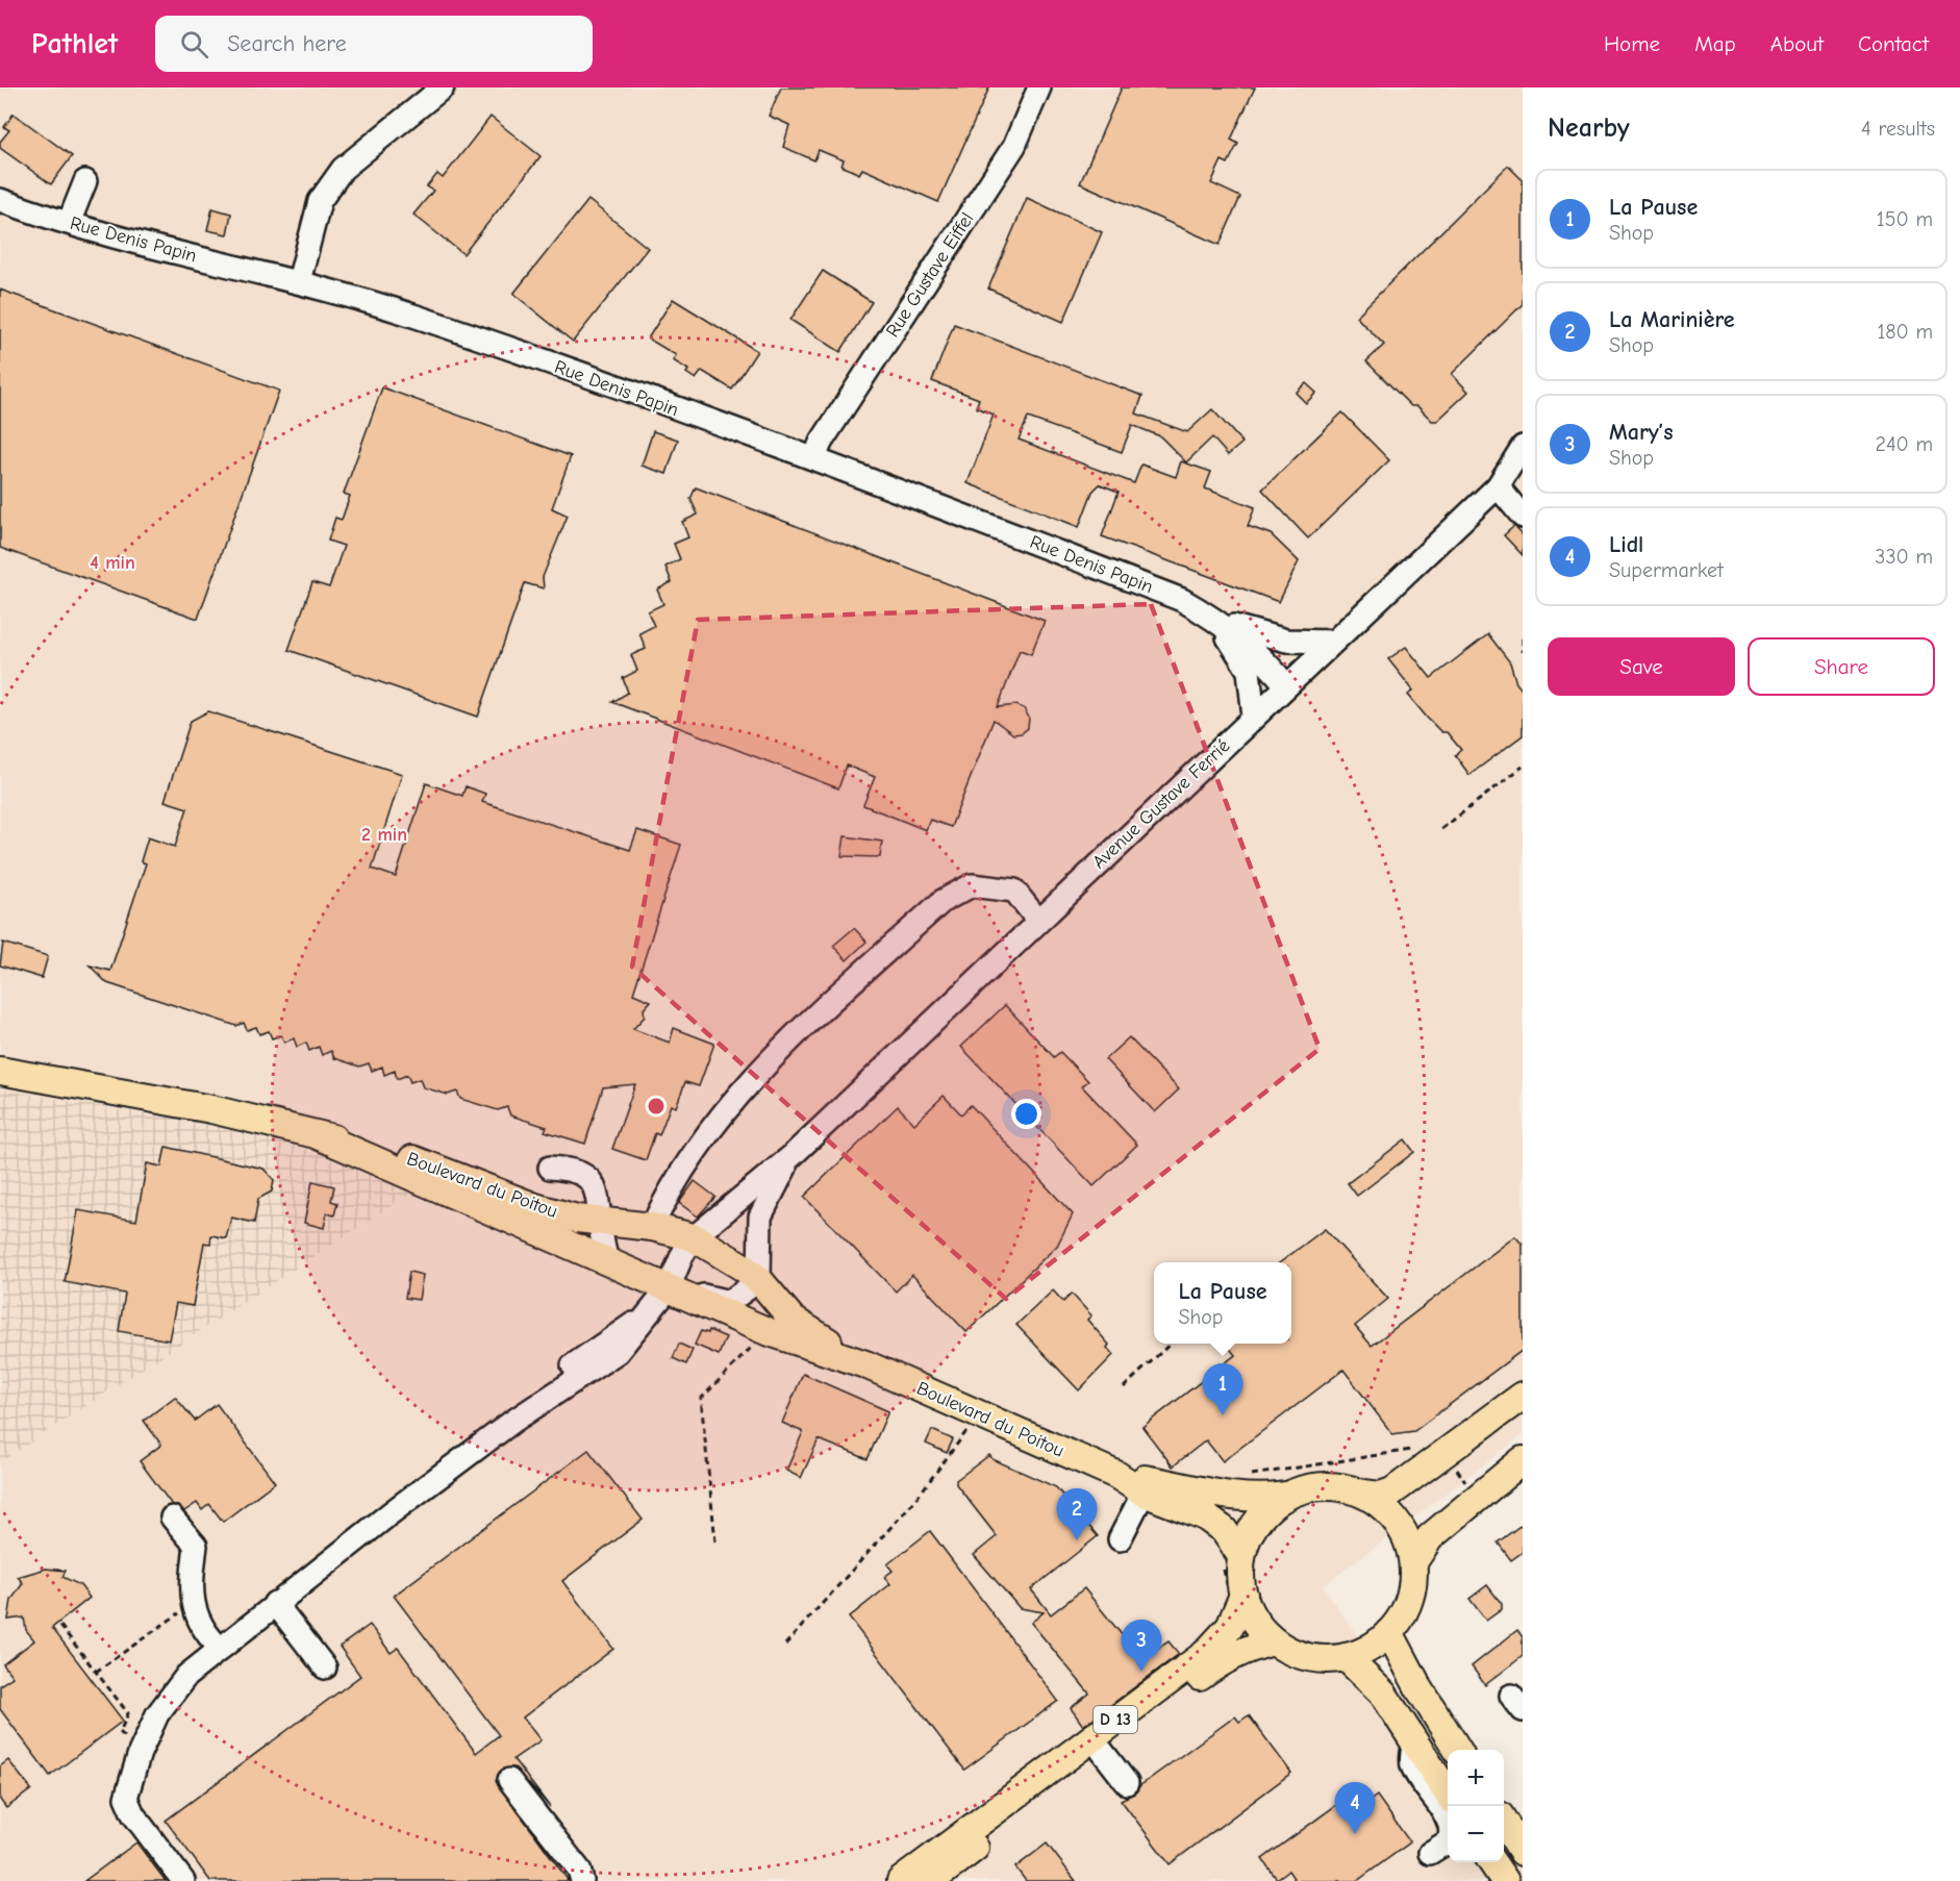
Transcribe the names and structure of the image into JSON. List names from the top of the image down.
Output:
{
  "streets": {
    "main road": ["Boulevard du Poitou", "D 13"],
    "street": ["Rue Denis Papin", "Rue Gustave Eiffel", "Avenue Gustave Ferrié"]
  },
  "crossings": [
    ["Rue Denis Papin", "Rue Gustave Eiffel"],
    ["Rue Denis Papin", "Avenue Gustave Ferrié"],
    ["Avenue Gustave Ferrié", "Boulevard du Poitou"],
    ["Boulevard du Poitou", "D 13"]
  ],
  "page": {
    "header": "Pathlet",
    "search": "Search here",
    "nav": [
      "Home",
      "Map",
      "About",
      "Contact"
    ],
    "heading": ["Nearby", "4 results"],
    "list": [
      {
        "mark": "1",
        "name": "La Pause",
        "note": "Shop",
        "value": "150 m"
      },
      {
        "mark": "2",
        "name": "La Marinière",
        "note": "Shop",
        "value": "180 m"
      },
      {
        "mark": "3",
        "name": "Mary’s",
        "note": "Shop",
        "value": "240 m"
      },
      {
        "mark": "4",
        "name": "Lidl",
        "note": "Supermarket",
        "value": "330 m"
      }
    ],
    "buttons": ["Save", "Share"],
    "popup": ["La Pause", "Shop"],
    "pins": [
      "1",
      "2",
      "3",
      "4"
    ],
    "map_buttons": ["+", "−"]
  },
  "rings": ["4 min", "2 min"]
}
